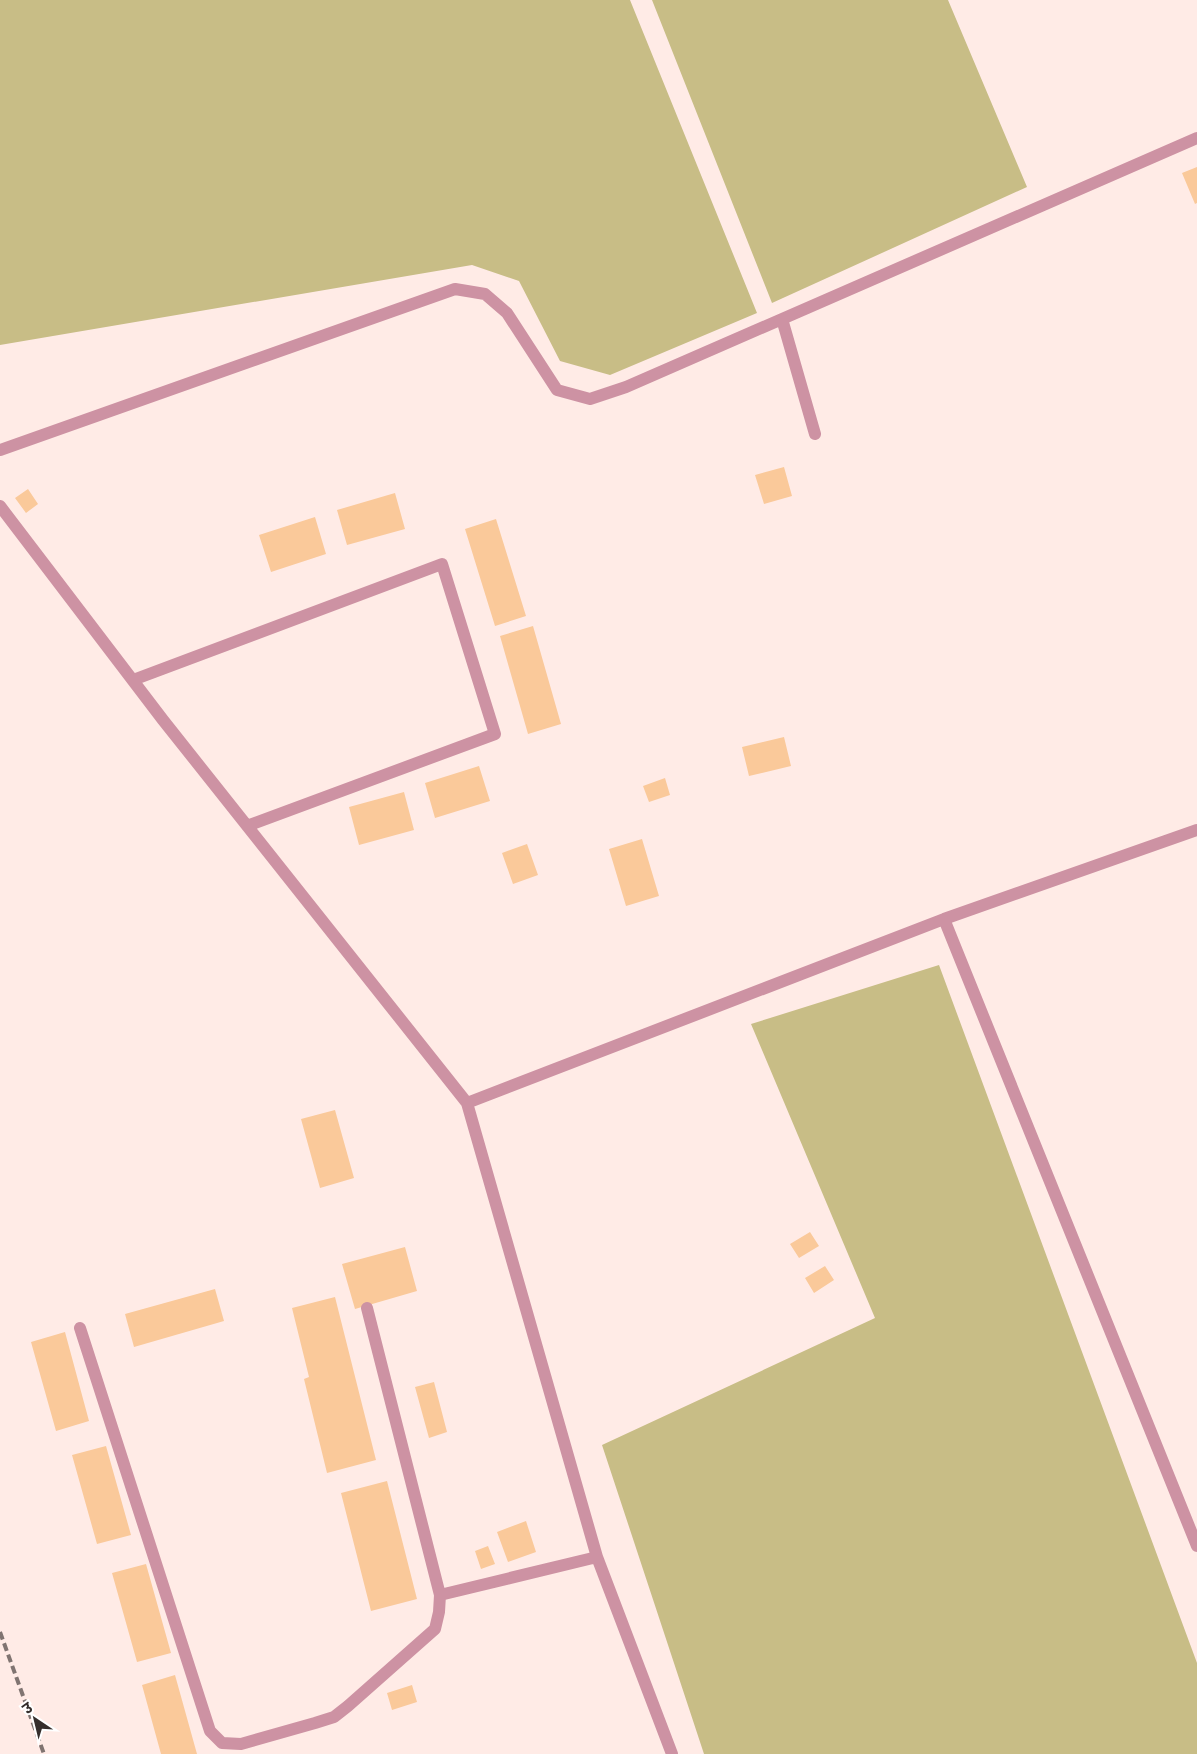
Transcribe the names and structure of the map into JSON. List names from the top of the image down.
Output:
{
  "north": "top left"
}
